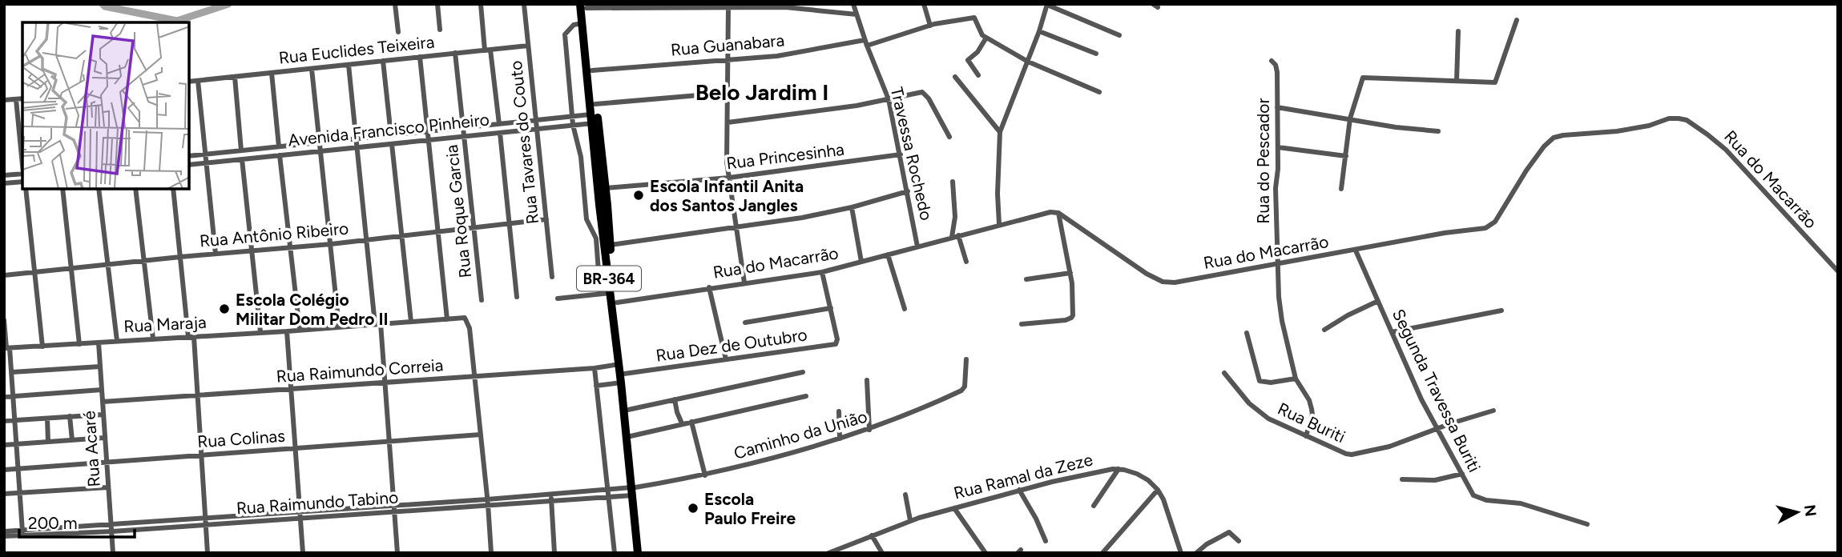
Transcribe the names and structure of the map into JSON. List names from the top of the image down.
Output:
{
  "streets": {
    "highway": ["BR-364"],
    "street": [
      "Rua Guanabara",
      "Rua Euclides Teixeira",
      "Avenida Francisco Pinheiro",
      "Rua Tavares do Couto",
      "Travessa Rochedo",
      "Rua Princesinha",
      "Rua do Pescador",
      "Rua do Macarrão",
      "Rua Roque Garcia",
      "Rua Antônio Ribeiro",
      "Rua Maraja",
      "Rua Dez de Outubro",
      "Rua Raimundo Correia",
      "Segunda Travessa Buriti",
      "Rua Buriti",
      "Caminho da União",
      "Rua Colinas",
      "Rua Acaré",
      "Rua Ramal da Zeze",
      "Rua Raimundo Tabino"
    ]
  },
  "crossings": [
    ["Rua Guanabara", "Travessa Rochedo"],
    ["Rua Guanabara", "BR-364"],
    ["Rua Euclides Teixeira", "Rua Tavares do Couto"],
    ["Rua Euclides Teixeira", "Rua Roque Garcia"],
    ["Avenida Francisco Pinheiro", "Rua Tavares do Couto"],
    ["Avenida Francisco Pinheiro", "Rua Roque Garcia"],
    ["Avenida Francisco Pinheiro", "BR-364"],
    ["Rua Tavares do Couto", "Rua Antônio Ribeiro"],
    ["Travessa Rochedo", "Rua Princesinha"],
    ["Travessa Rochedo", "Rua do Macarrão"],
    ["Rua Princesinha", "BR-364"],
    ["Rua do Pescador", "Rua do Macarrão"],
    ["Rua do Pescador", "Rua Buriti"],
    ["Rua do Macarrão", "BR-364"],
    ["Rua do Macarrão", "Segunda Travessa Buriti"],
    ["Rua Roque Garcia", "Rua Antônio Ribeiro"],
    ["BR-364", "Rua Dez de Outubro"],
    ["BR-364", "Rua Raimundo Correia"],
    ["BR-364", "Caminho da União"],
    ["BR-364", "Rua Raimundo Tabino"],
    ["Rua Maraja", "Rua Raimundo Correia"],
    ["Rua Maraja", "Rua Acaré"],
    ["Rua Raimundo Correia", "Rua Acaré"],
    ["Segunda Travessa Buriti", "Rua Buriti"],
    ["Caminho da União", "Rua Raimundo Tabino"],
    ["Rua Colinas", "Rua Acaré"],
    ["Rua Acaré", "Rua Raimundo Tabino"]
  ],
  "districts": ["Belo Jardim I"],
  "places": ["Escola Infantil Anita dos Santos Jangles", "Escola Colégio Militar Dom Pedro II", "Escola Paulo Freire"],
  "scale_bar": "200 m",
  "north": "right"
}
